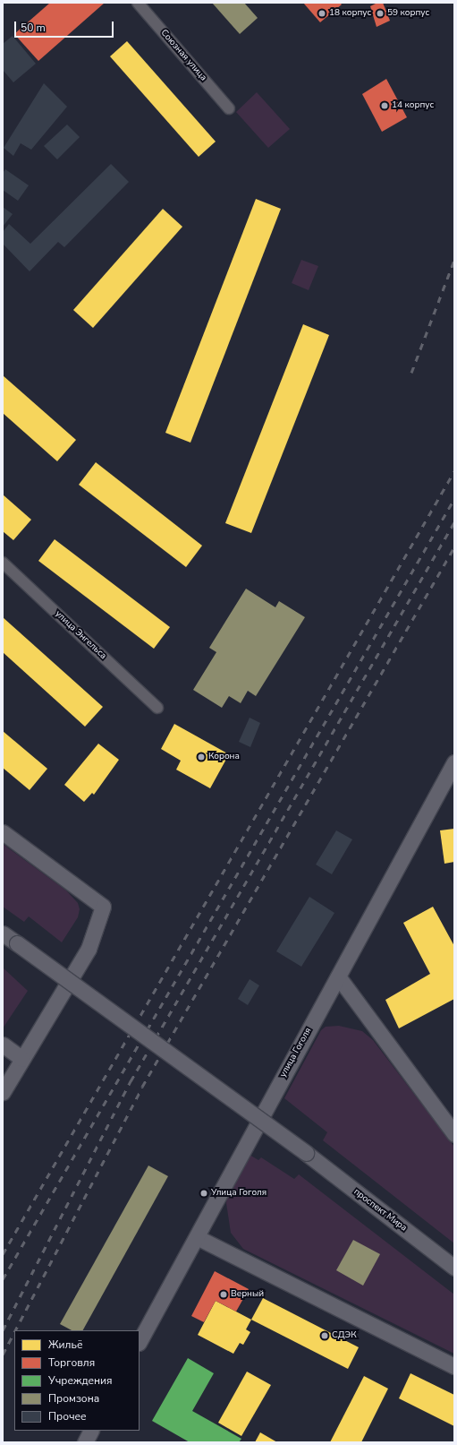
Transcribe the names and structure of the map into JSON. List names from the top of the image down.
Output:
{
  "streets": {
    "street": [
      "Союзная улица",
      "улица Энгельса",
      "улица Гоголя",
      "проспект Мира"
    ]
  },
  "places": [
    "18 корпус",
    "59 корпус",
    "14 корпус",
    "Корона",
    "Улица Гоголя",
    "Верный",
    "СДЭК"
  ],
  "legend": [
    "Жильё",
    "Торговля",
    "Учреждения",
    "Промзона",
    "Прочее"
  ],
  "scale_bar": "50 m"
}
